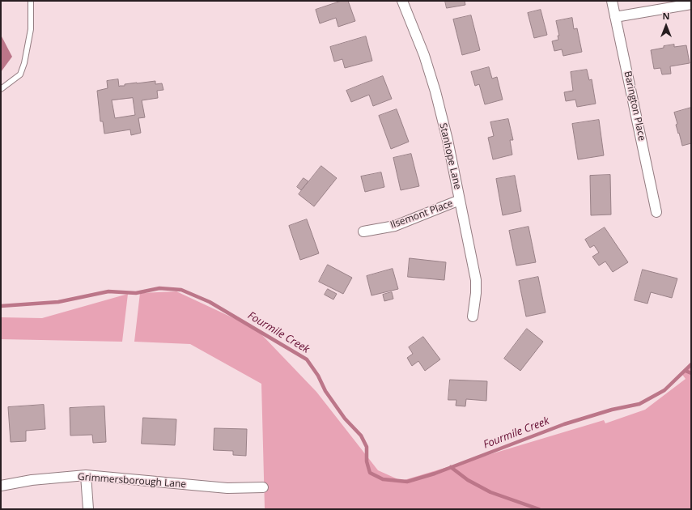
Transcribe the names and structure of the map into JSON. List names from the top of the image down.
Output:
{
  "streets": {
    "street": [
      "Barington Place",
      "Stanhope Lane",
      "Ilsemont Place",
      "Grimmersborough Lane"
    ]
  },
  "crossings": [
    ["Stanhope Lane", "Ilsemont Place"]
  ],
  "water": ["Fourmile Creek"],
  "north": "top"
}
